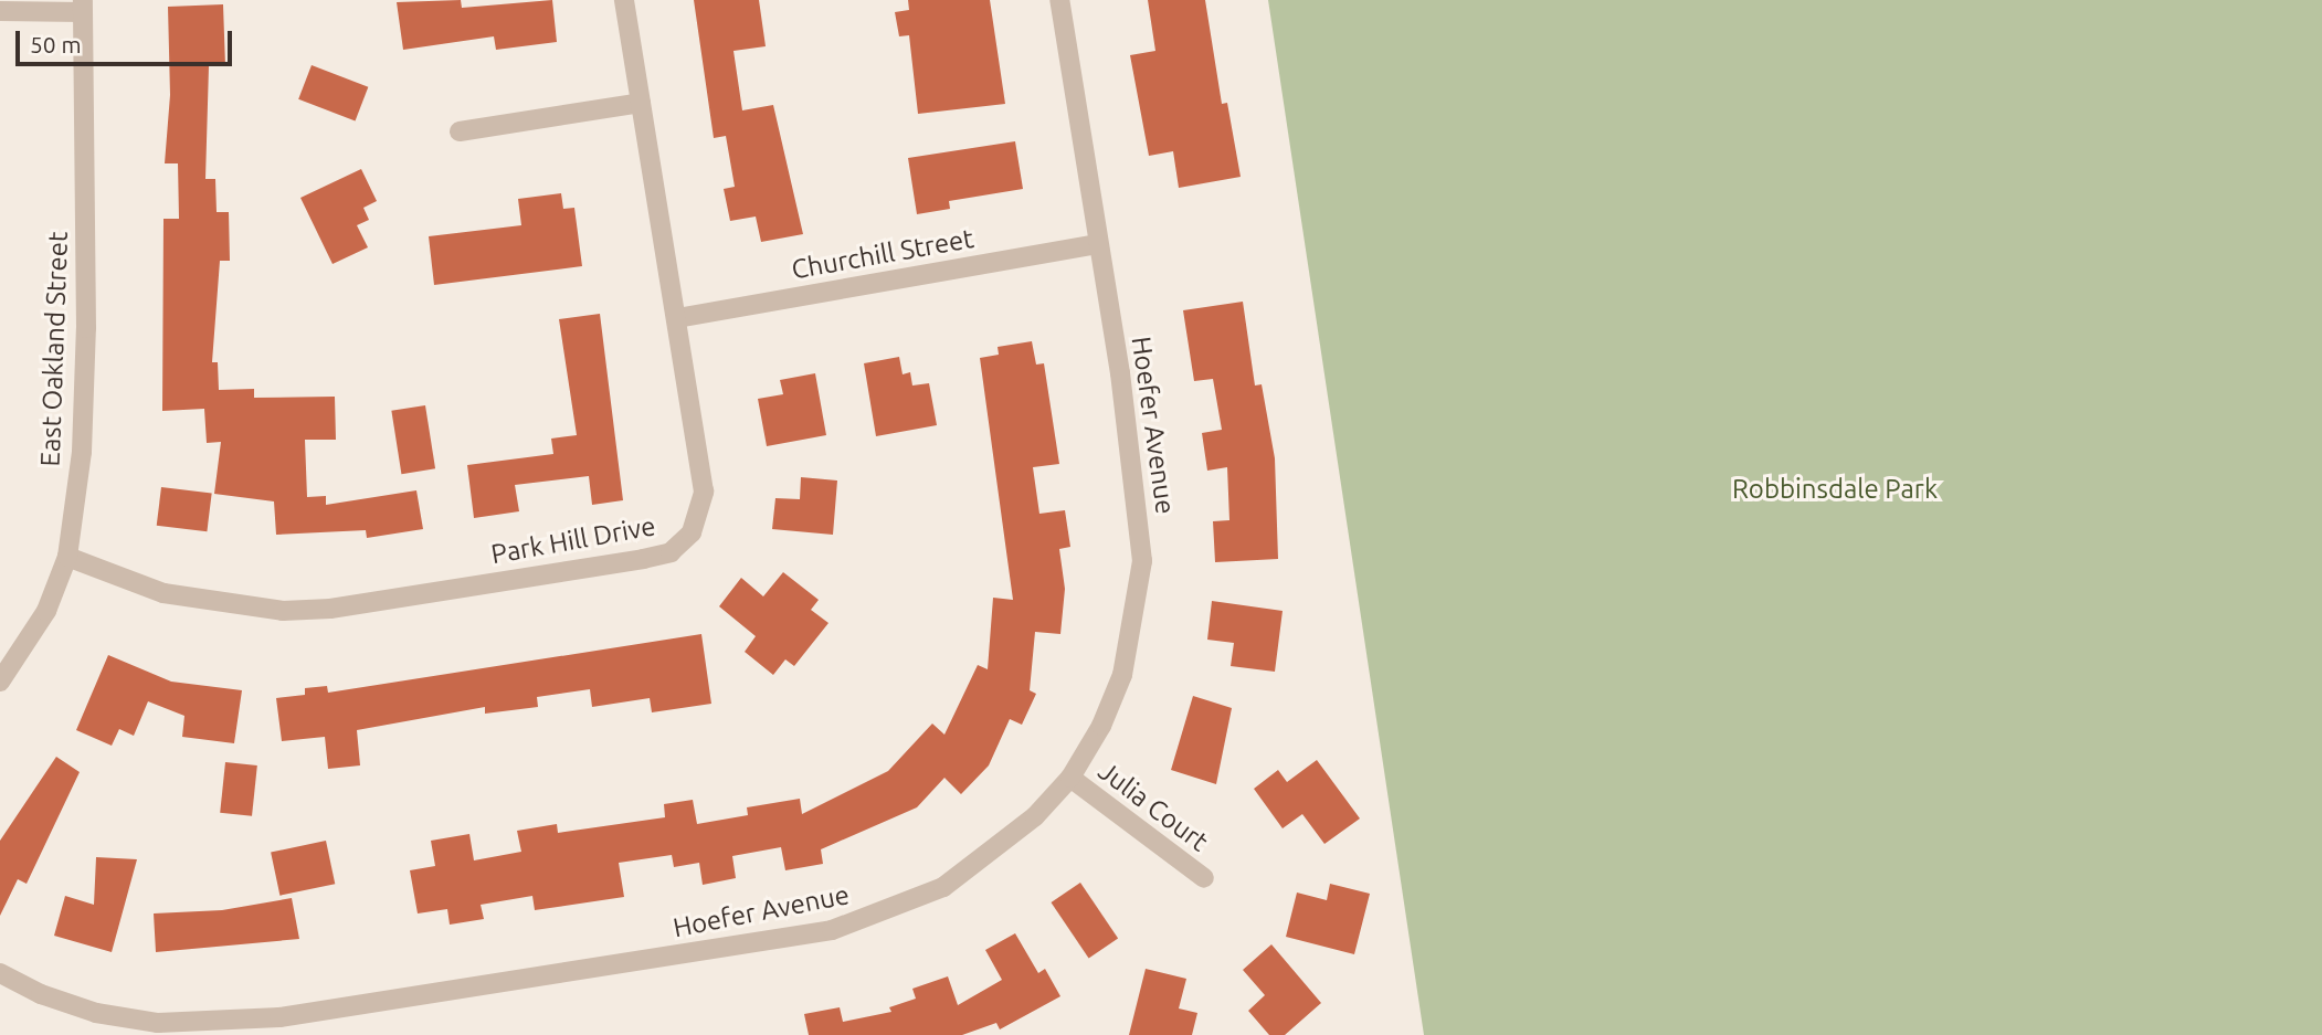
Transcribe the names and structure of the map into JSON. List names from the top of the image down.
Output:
{
  "streets": {
    "street": [
      "Churchill Street",
      "East Oakland Street",
      "Hoefer Avenue",
      "Park Hill Drive",
      "Julia Court"
    ]
  },
  "crossings": [
    ["Churchill Street", "Hoefer Avenue"],
    ["Churchill Street", "Park Hill Drive"],
    ["East Oakland Street", "Park Hill Drive"],
    ["Hoefer Avenue", "Julia Court"]
  ],
  "parks": ["Robbinsdale Park"],
  "scale_bar": "50 m"
}
